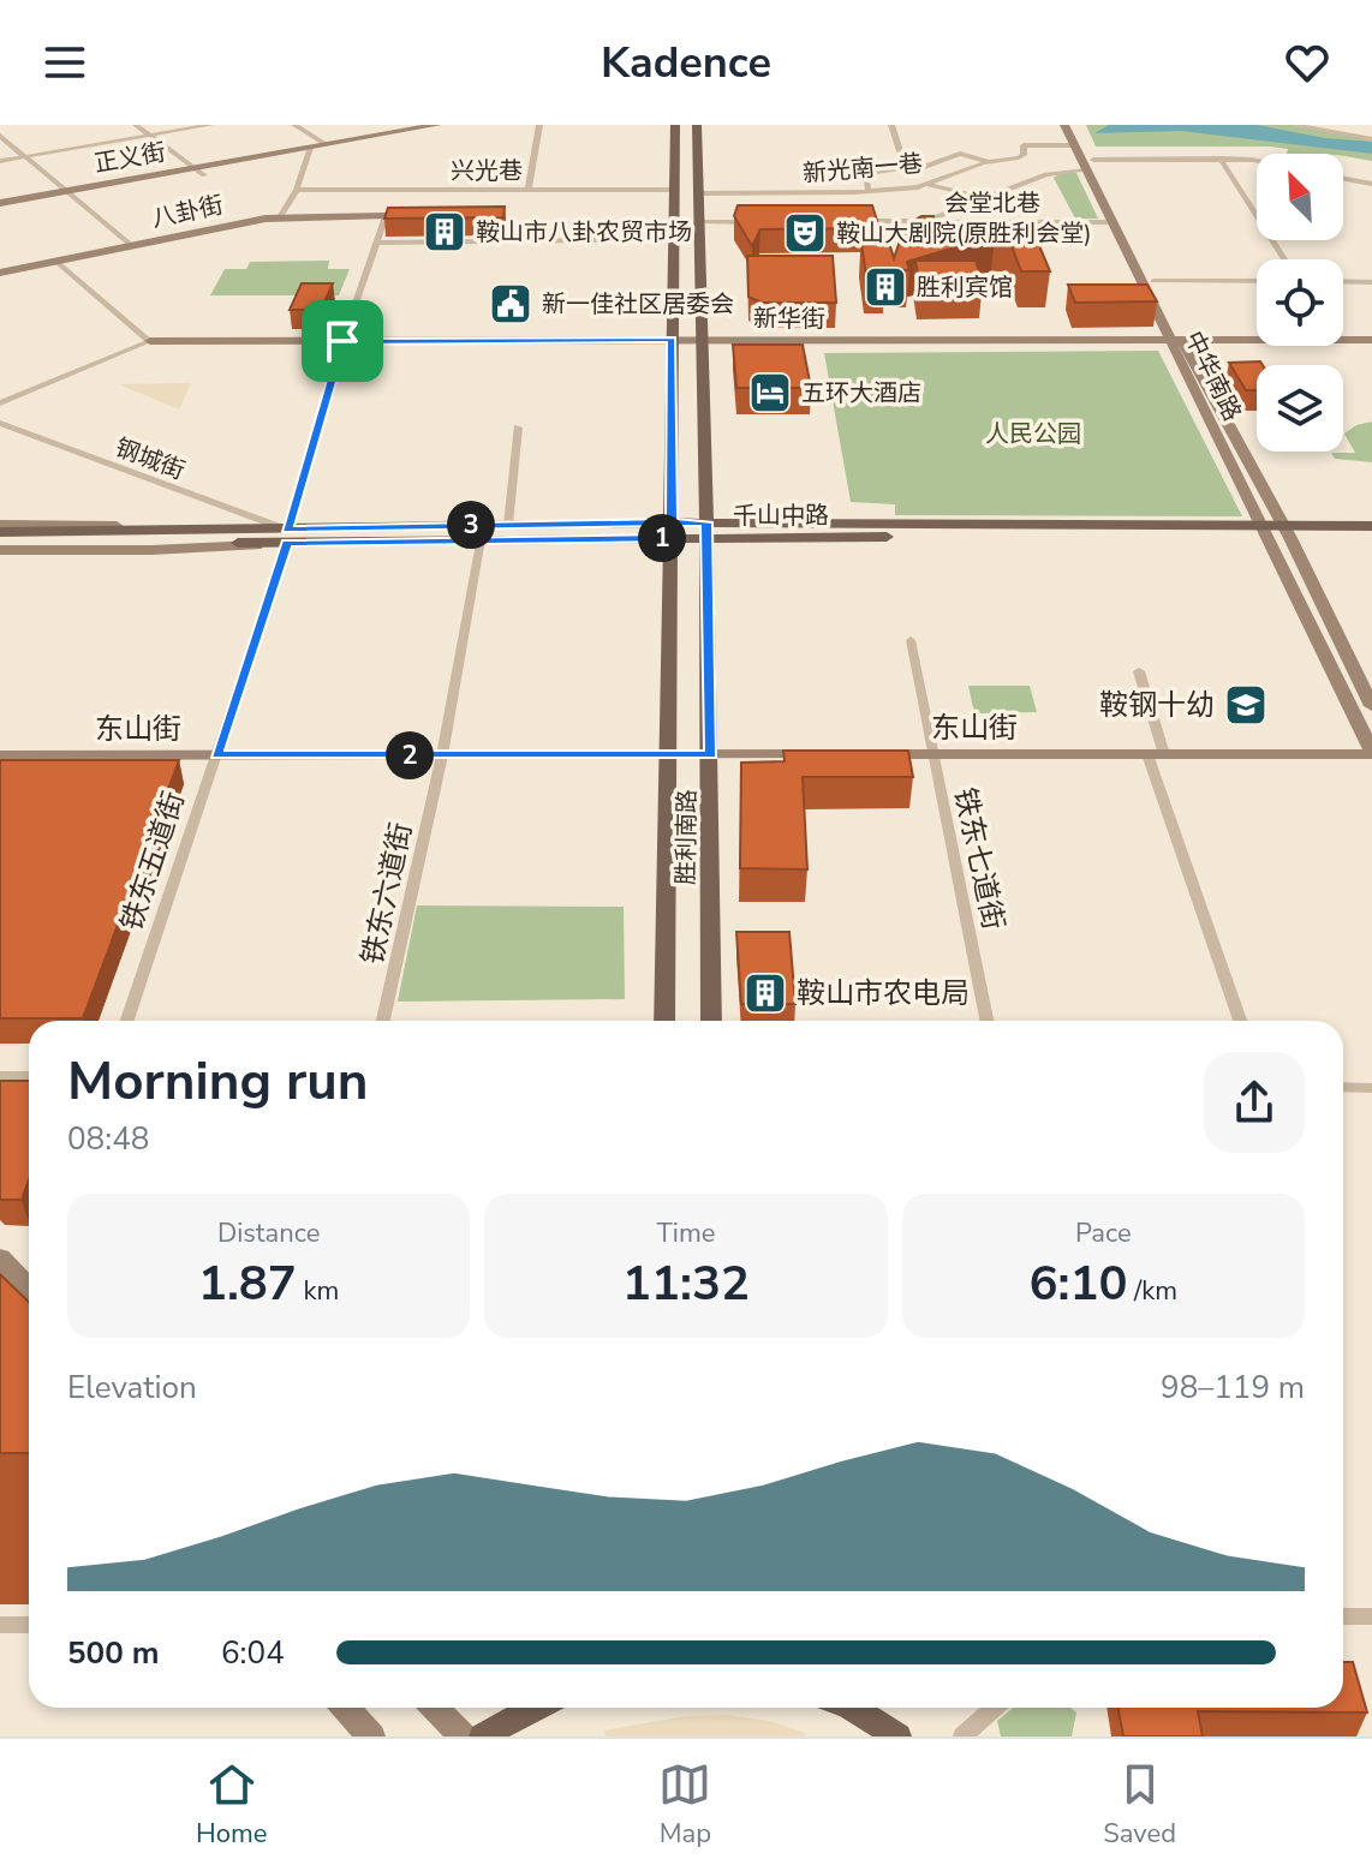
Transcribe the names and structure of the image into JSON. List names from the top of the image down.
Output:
{
  "streets": {
    "main road": [
      "正义街",
      "八卦街",
      "新华街",
      "中华南路",
      "千山中路",
      "东山街",
      "胜利南路"
    ],
    "street": [
      "新光南一巷",
      "兴光巷",
      "会堂北巷",
      "钢城街",
      "铁东七道街",
      "铁东五道街",
      "铁东六道街"
    ]
  },
  "crossings": [
    ["新光南一巷", "中华南路"],
    ["新光南一巷", "胜利南路"],
    ["兴光巷", "胜利南路"],
    ["会堂北巷", "中华南路"],
    ["八卦街", "铁东五道街"],
    ["新华街", "中华南路"],
    ["新华街", "胜利南路"],
    ["新华街", "铁东五道街"],
    ["中华南路", "千山中路"],
    ["中华南路", "东山街"],
    ["钢城街", "千山中路"],
    ["钢城街", "铁东五道街"],
    ["千山中路", "胜利南路"],
    ["千山中路", "铁东五道街"],
    ["千山中路", "铁东六道街"],
    ["东山街", "胜利南路"],
    ["东山街", "铁东七道街"],
    ["东山街", "铁东五道街"],
    ["东山街", "铁东六道街"]
  ],
  "parks": ["人民公园"],
  "places": {
    "building": ["鞍山市八卦农贸市场", "胜利宾馆", "鞍山市农电局"],
    "theatre": ["鞍山大剧院(原胜利会堂)"],
    "public building": ["新一佳社区居委会"],
    "hotel": ["五环大酒店"],
    "school or university": ["鞍钢十幼"]
  },
  "north": "top left",
  "page": {
    "header": "Kadence",
    "pins": ["3", "1", "2"],
    "heading": ["Morning run", "08:48"],
    "stats": [
      ["Distance", "1.87 km"],
      ["Time", "11:32"],
      ["Pace", "6:10 /km"]
    ],
    "chart": ["Elevation", "98–119 m"],
    "list": [
      {
        "name": "500 m",
        "note": "6:04"
      }
    ],
    "tabs": ["Home", "Map", "Saved"]
  }
}
